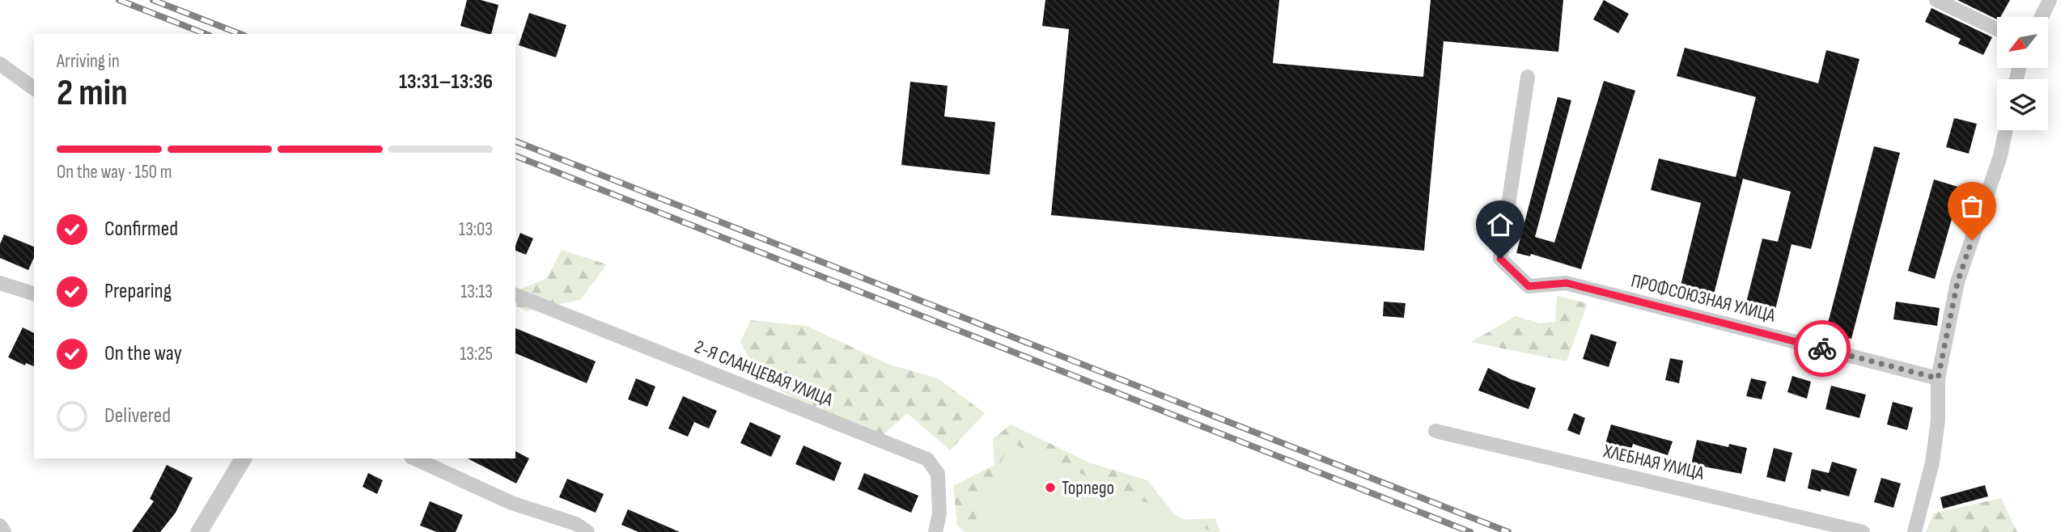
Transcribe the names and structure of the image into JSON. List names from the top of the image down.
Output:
{
  "streets": {
    "street": ["ПРОФСОЮЗНАЯ УЛИЦА", "2-Я СЛАНЦЕВАЯ УЛИЦА", "ХЛЕБНАЯ УЛИЦА"]
  },
  "places": ["Торпедо"],
  "north": "bottom left",
  "page": {
    "heading": ["2 min", "Arriving in", "13:31–13:36"],
    "bar": "On the way · 150 m",
    "list": [
      ["Confirmed", "13:03"],
      ["Preparing", "13:13"],
      ["On the way", "13:25"],
      "Delivered"
    ]
  }
}
